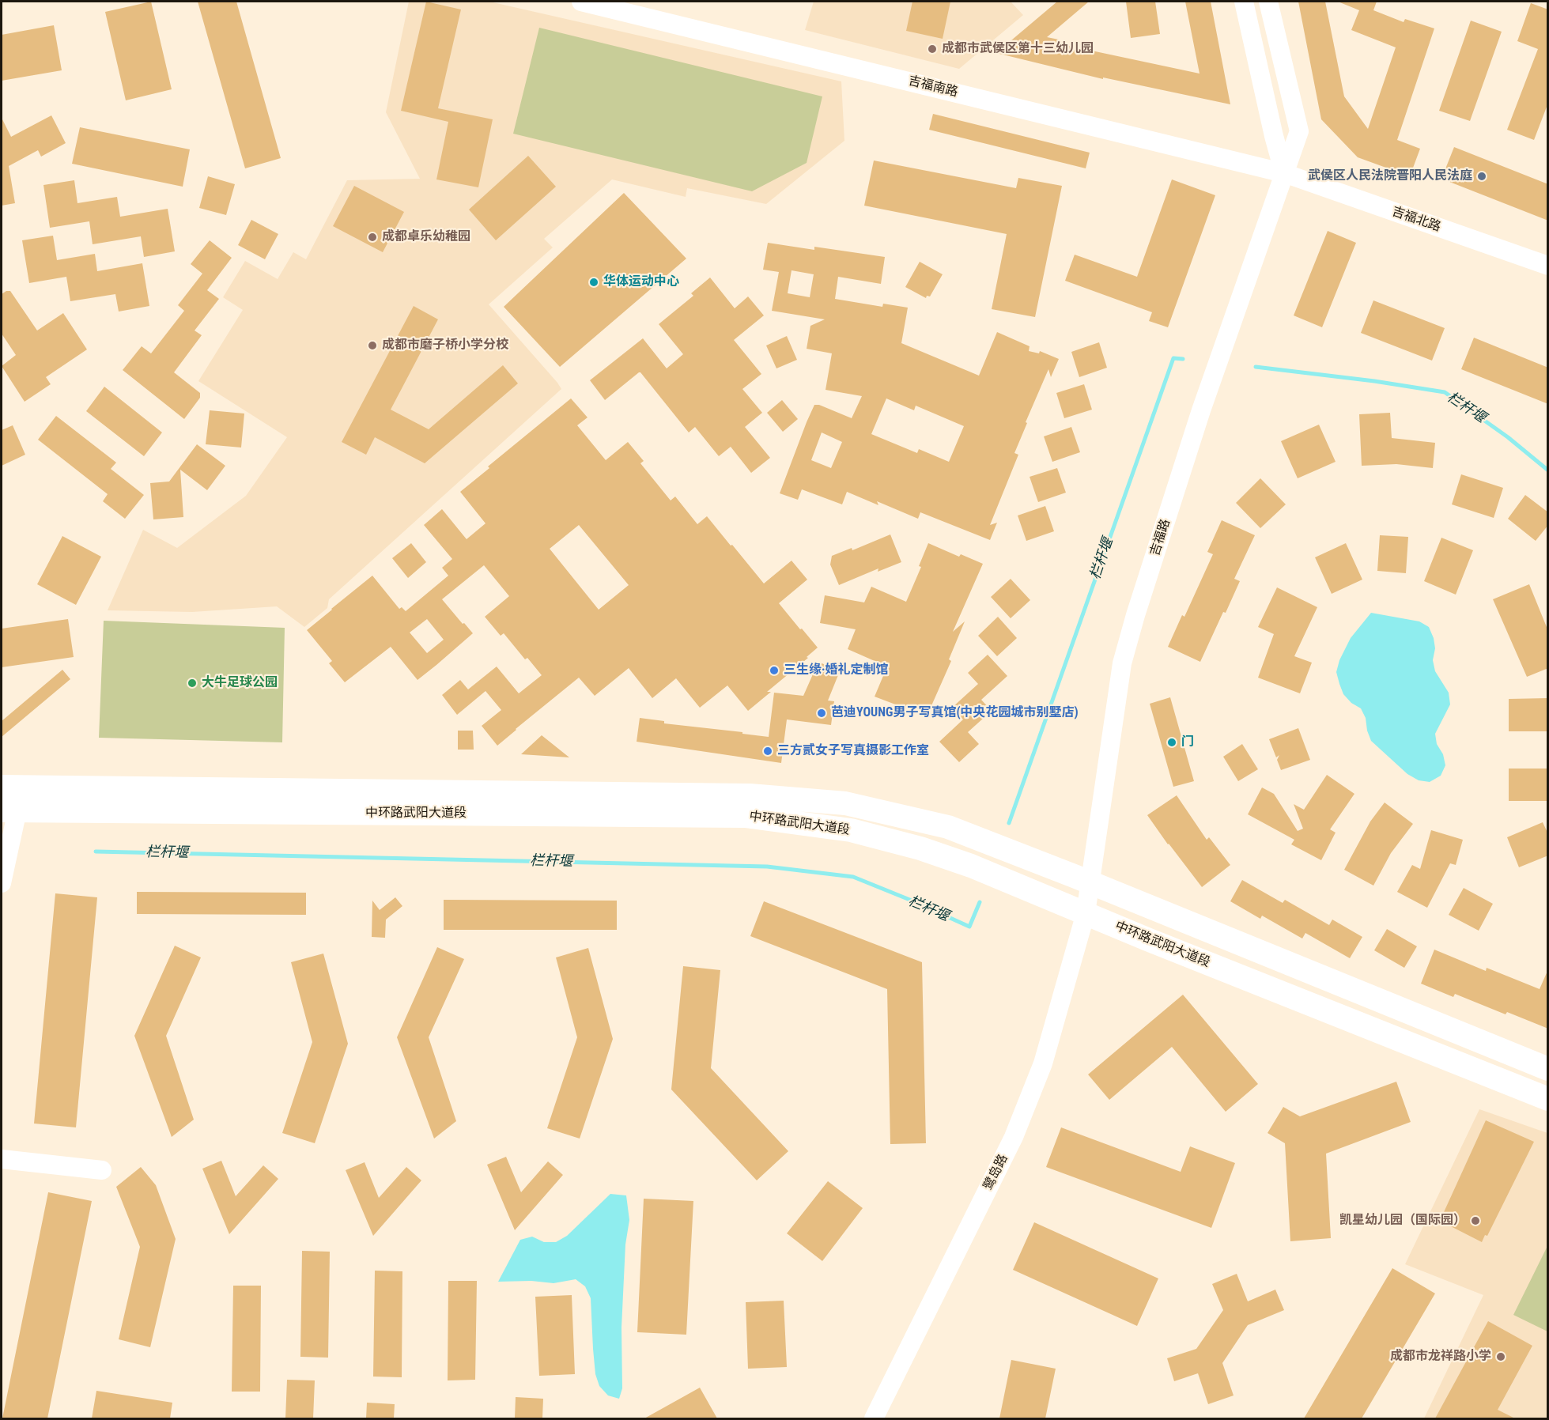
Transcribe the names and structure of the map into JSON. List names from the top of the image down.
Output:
{
  "streets": {
    "main road": ["中环路武阳大道段"],
    "street": [
      "吉福南路",
      "吉福北路",
      "吉福路",
      "鹭岛路"
    ]
  },
  "crossings": [
    ["吉福南路", "吉福北路"],
    ["吉福南路", "吉福路"],
    ["吉福北路", "吉福路"],
    ["吉福路", "中环路武阳大道段"],
    ["吉福路", "鹭岛路"],
    ["中环路武阳大道段", "鹭岛路"]
  ],
  "water": ["栏杆堰"],
  "places": [
    "成都市武侯区第十三幼儿园",
    "武侯区人民法院晋阳人民法庭",
    "成都卓乐幼稚园",
    "华体运动中心",
    "成都市磨子桥小学分校",
    "三生缘·婚礼定制馆",
    "大牛足球公园",
    "芭迪YOUNG男子写真馆(中央花园城市别墅店)",
    "门",
    "三方贰女子写真摄影工作室",
    "凯星幼儿园（国际园）",
    "成都市龙祥路小学"
  ]
}
